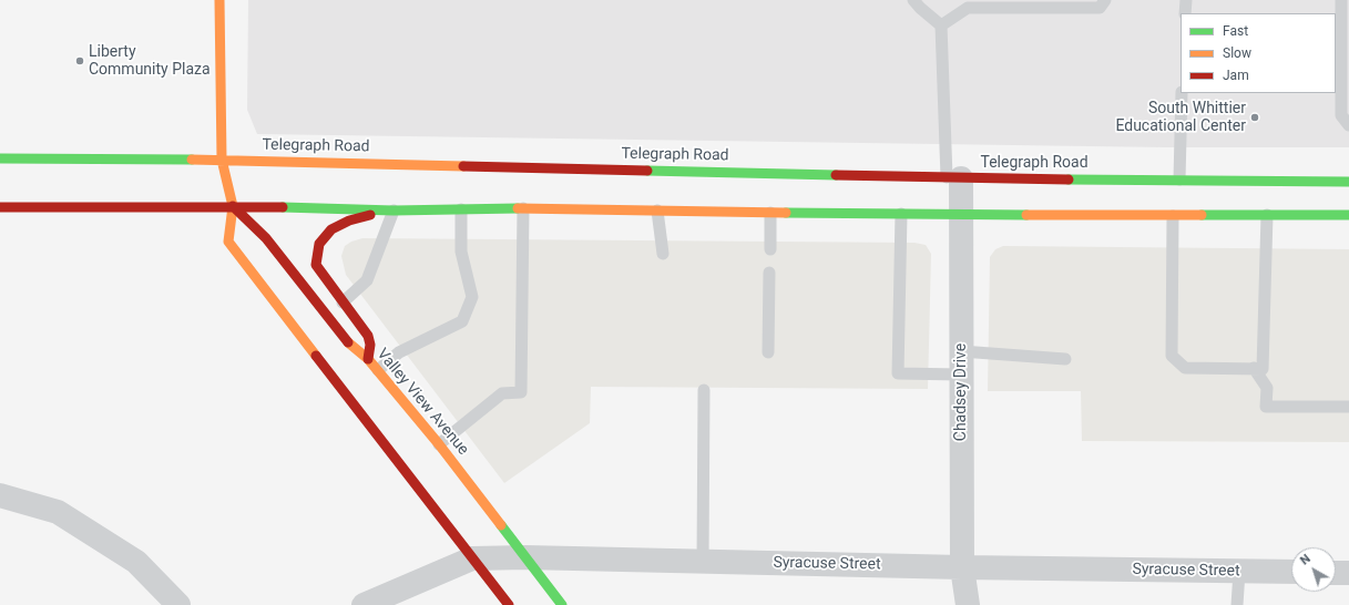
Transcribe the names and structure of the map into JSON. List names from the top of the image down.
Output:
{
  "streets": {
    "main road": ["Telegraph Road", "Valley View Avenue"],
    "street": ["Chadsey Drive", "Syracuse Street"]
  },
  "crossings": [
    ["Telegraph Road", "Chadsey Drive"],
    ["Chadsey Drive", "Syracuse Street"],
    ["Valley View Avenue", "Syracuse Street"]
  ],
  "places": ["Liberty Community Plaza", "South Whittier Educational Center"],
  "legend": ["Fast", "Slow", "Jam"],
  "north": "top left"
}
